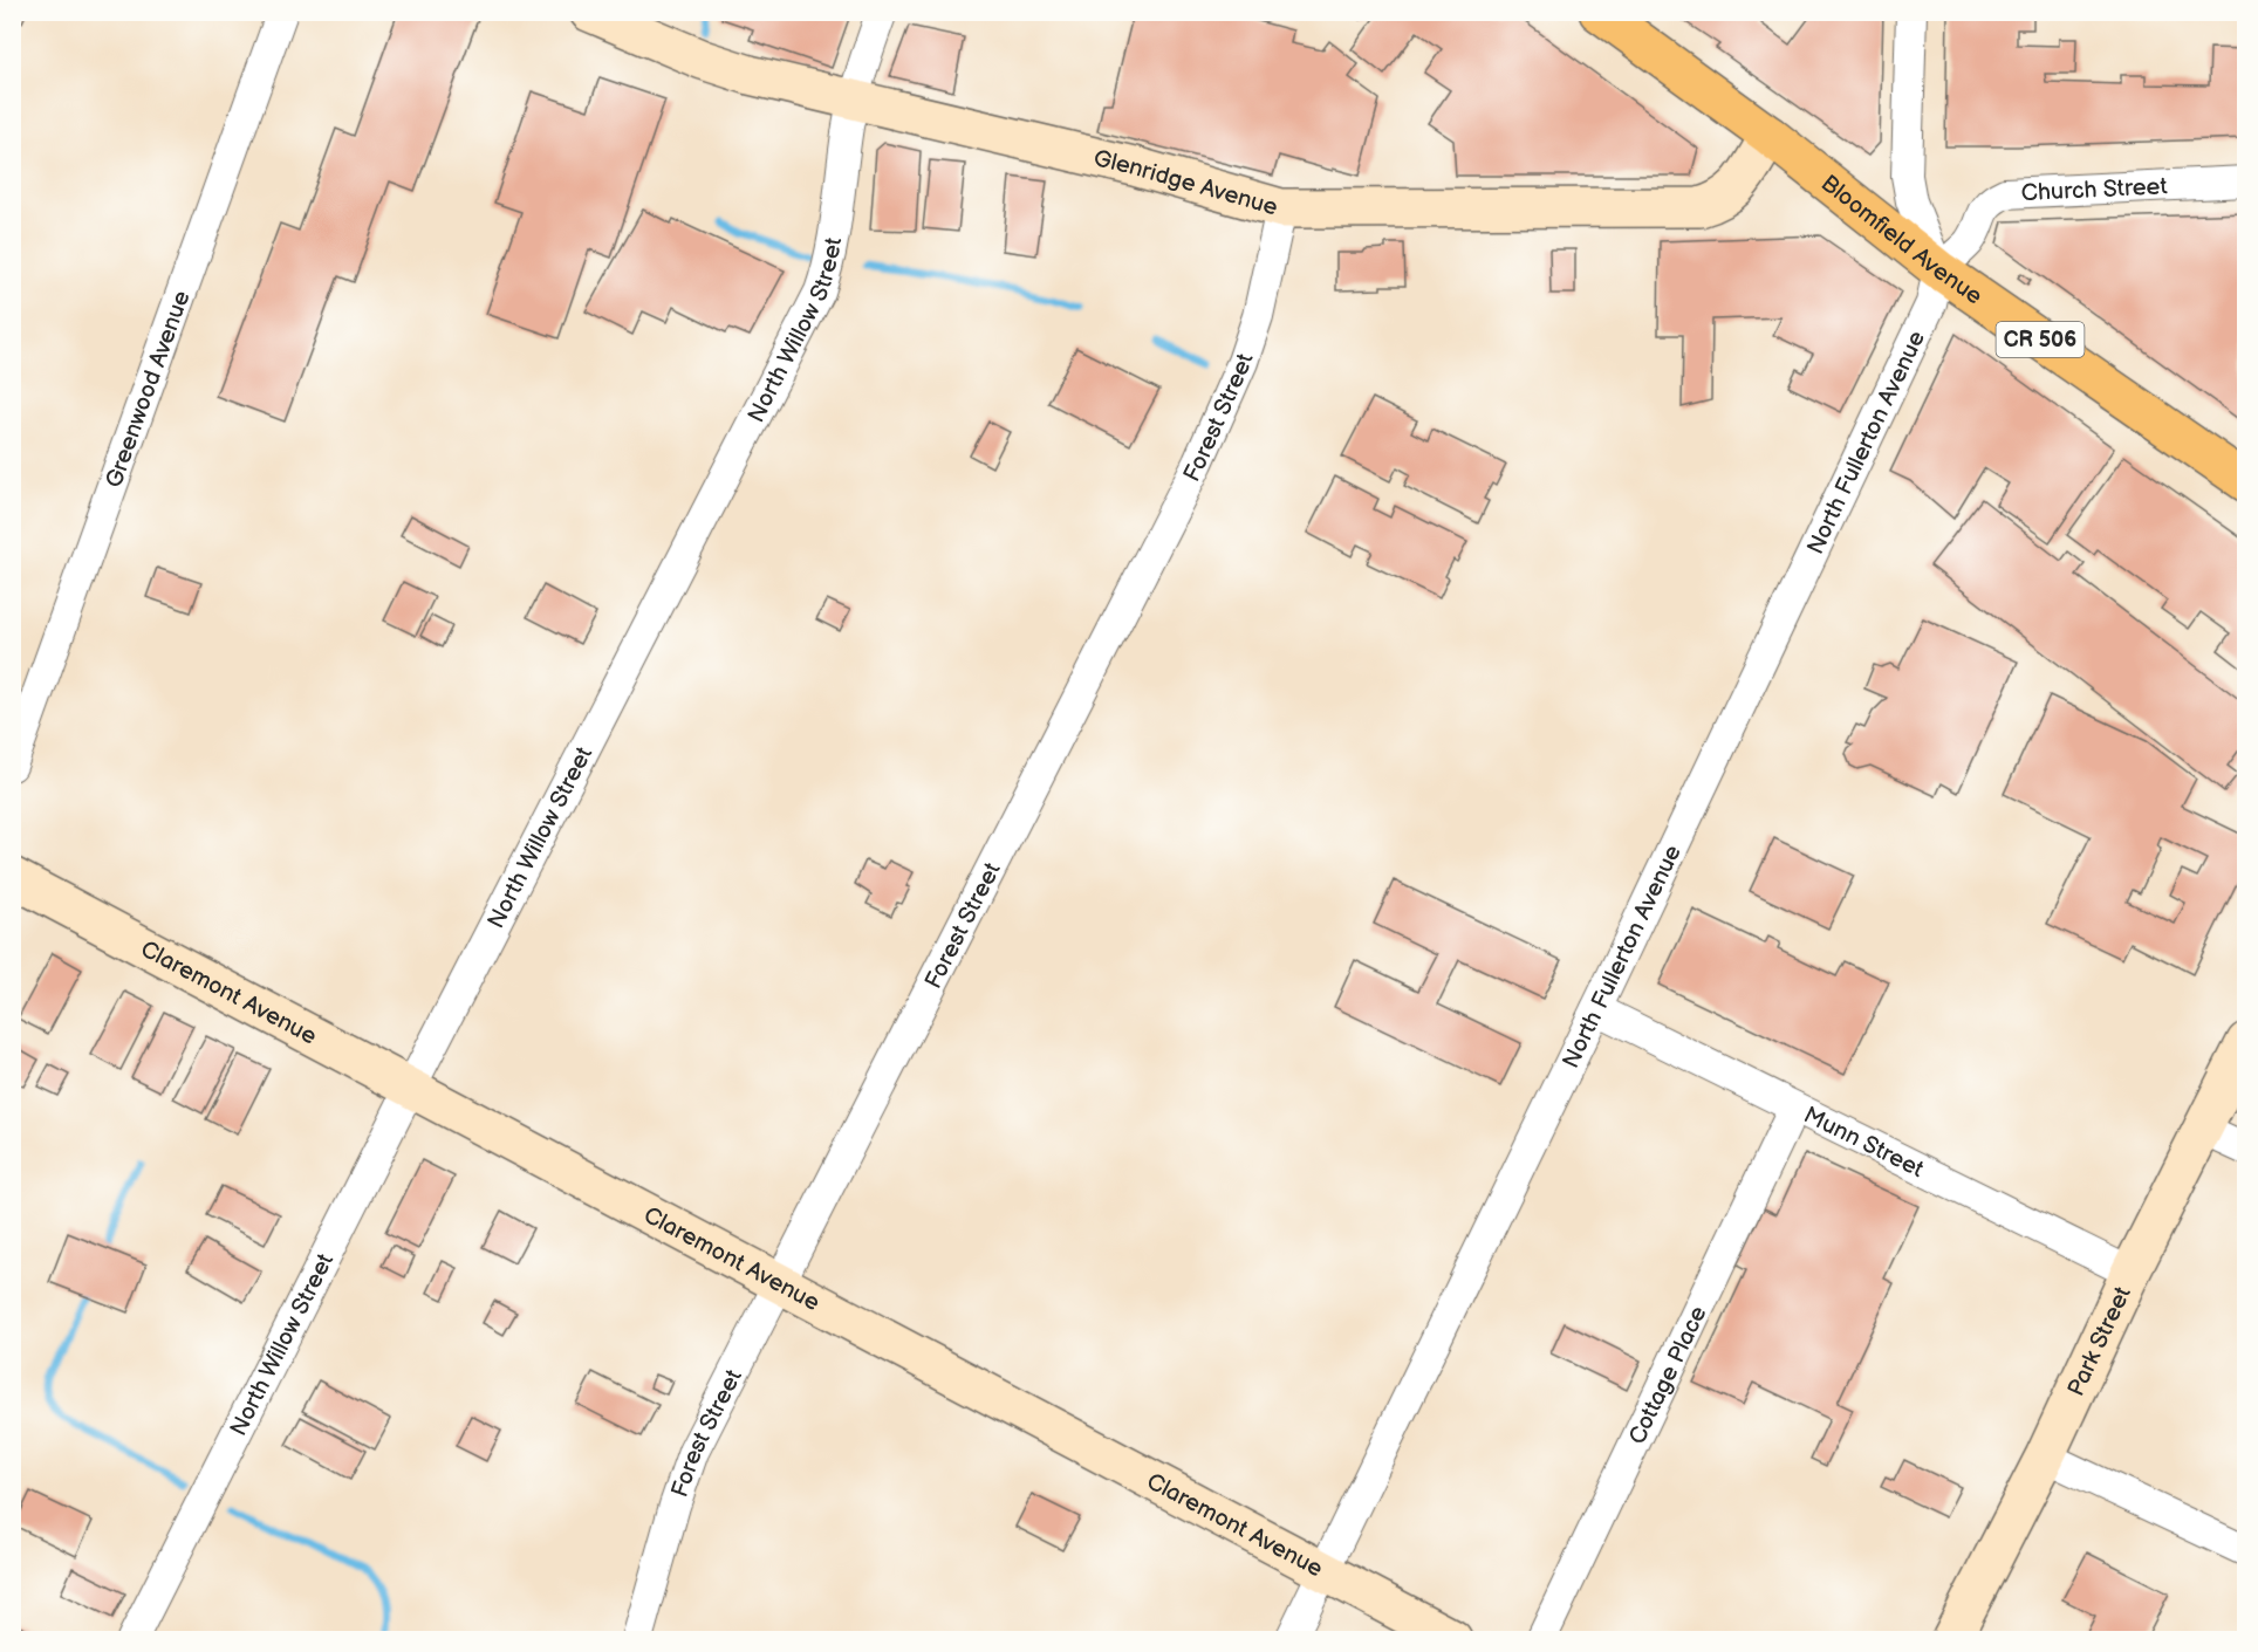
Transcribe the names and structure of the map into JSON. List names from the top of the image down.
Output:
{
  "streets": {
    "main road": ["Bloomfield Avenue", "CR 506"],
    "street": [
      "Glenridge Avenue",
      "Church Street",
      "North Willow Street",
      "Greenwood Avenue",
      "Forest Street",
      "North Fullerton Avenue",
      "Claremont Avenue",
      "Munn Street",
      "Park Street",
      "Cottage Place"
    ]
  },
  "crossings": [
    ["Glenridge Avenue", "Bloomfield Avenue"],
    ["Glenridge Avenue", "North Willow Street"],
    ["Glenridge Avenue", "Forest Street"],
    ["Church Street", "Bloomfield Avenue"],
    ["Church Street", "North Fullerton Avenue"],
    ["Bloomfield Avenue", "North Fullerton Avenue"],
    ["North Willow Street", "Claremont Avenue"],
    ["Forest Street", "Claremont Avenue"],
    ["North Fullerton Avenue", "Claremont Avenue"],
    ["North Fullerton Avenue", "Munn Street"],
    ["Munn Street", "Park Street"],
    ["Munn Street", "Cottage Place"]
  ]
}
